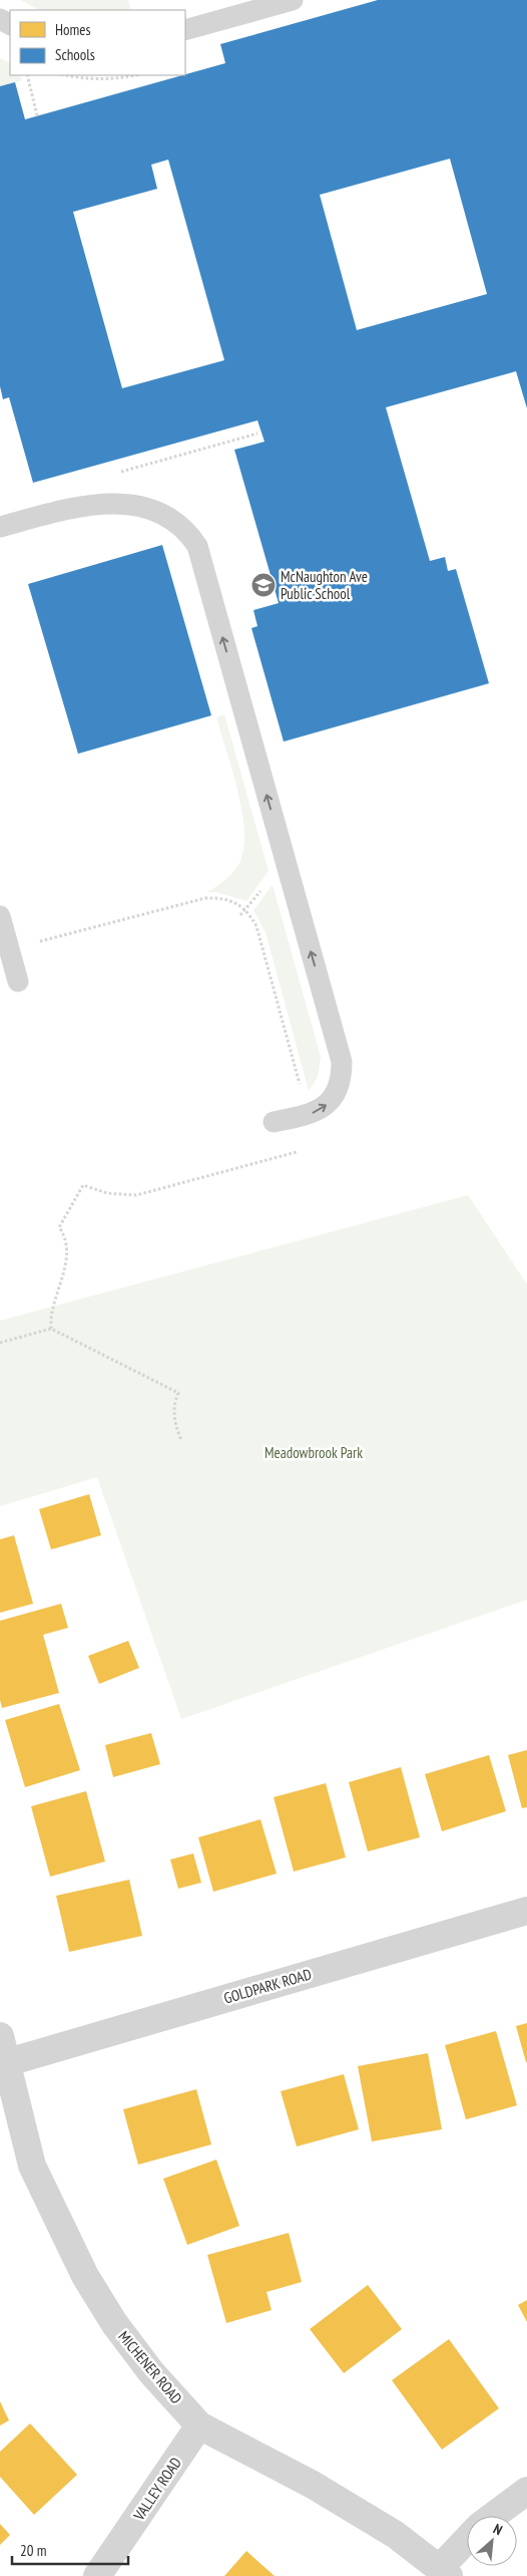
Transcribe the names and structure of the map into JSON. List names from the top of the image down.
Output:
{
  "streets": {
    "street": ["GOLDPARK ROAD", "MICHENER ROAD", "VALLEY ROAD"]
  },
  "crossings": [
    ["GOLDPARK ROAD", "MICHENER ROAD"],
    ["MICHENER ROAD", "VALLEY ROAD"]
  ],
  "parks": ["Meadowbrook Park"],
  "places": {
    "school or university": ["McNaughton Ave Public School"]
  },
  "legend": ["Homes", "Schools"],
  "scale_bar": "20 m",
  "north": "top right"
}
